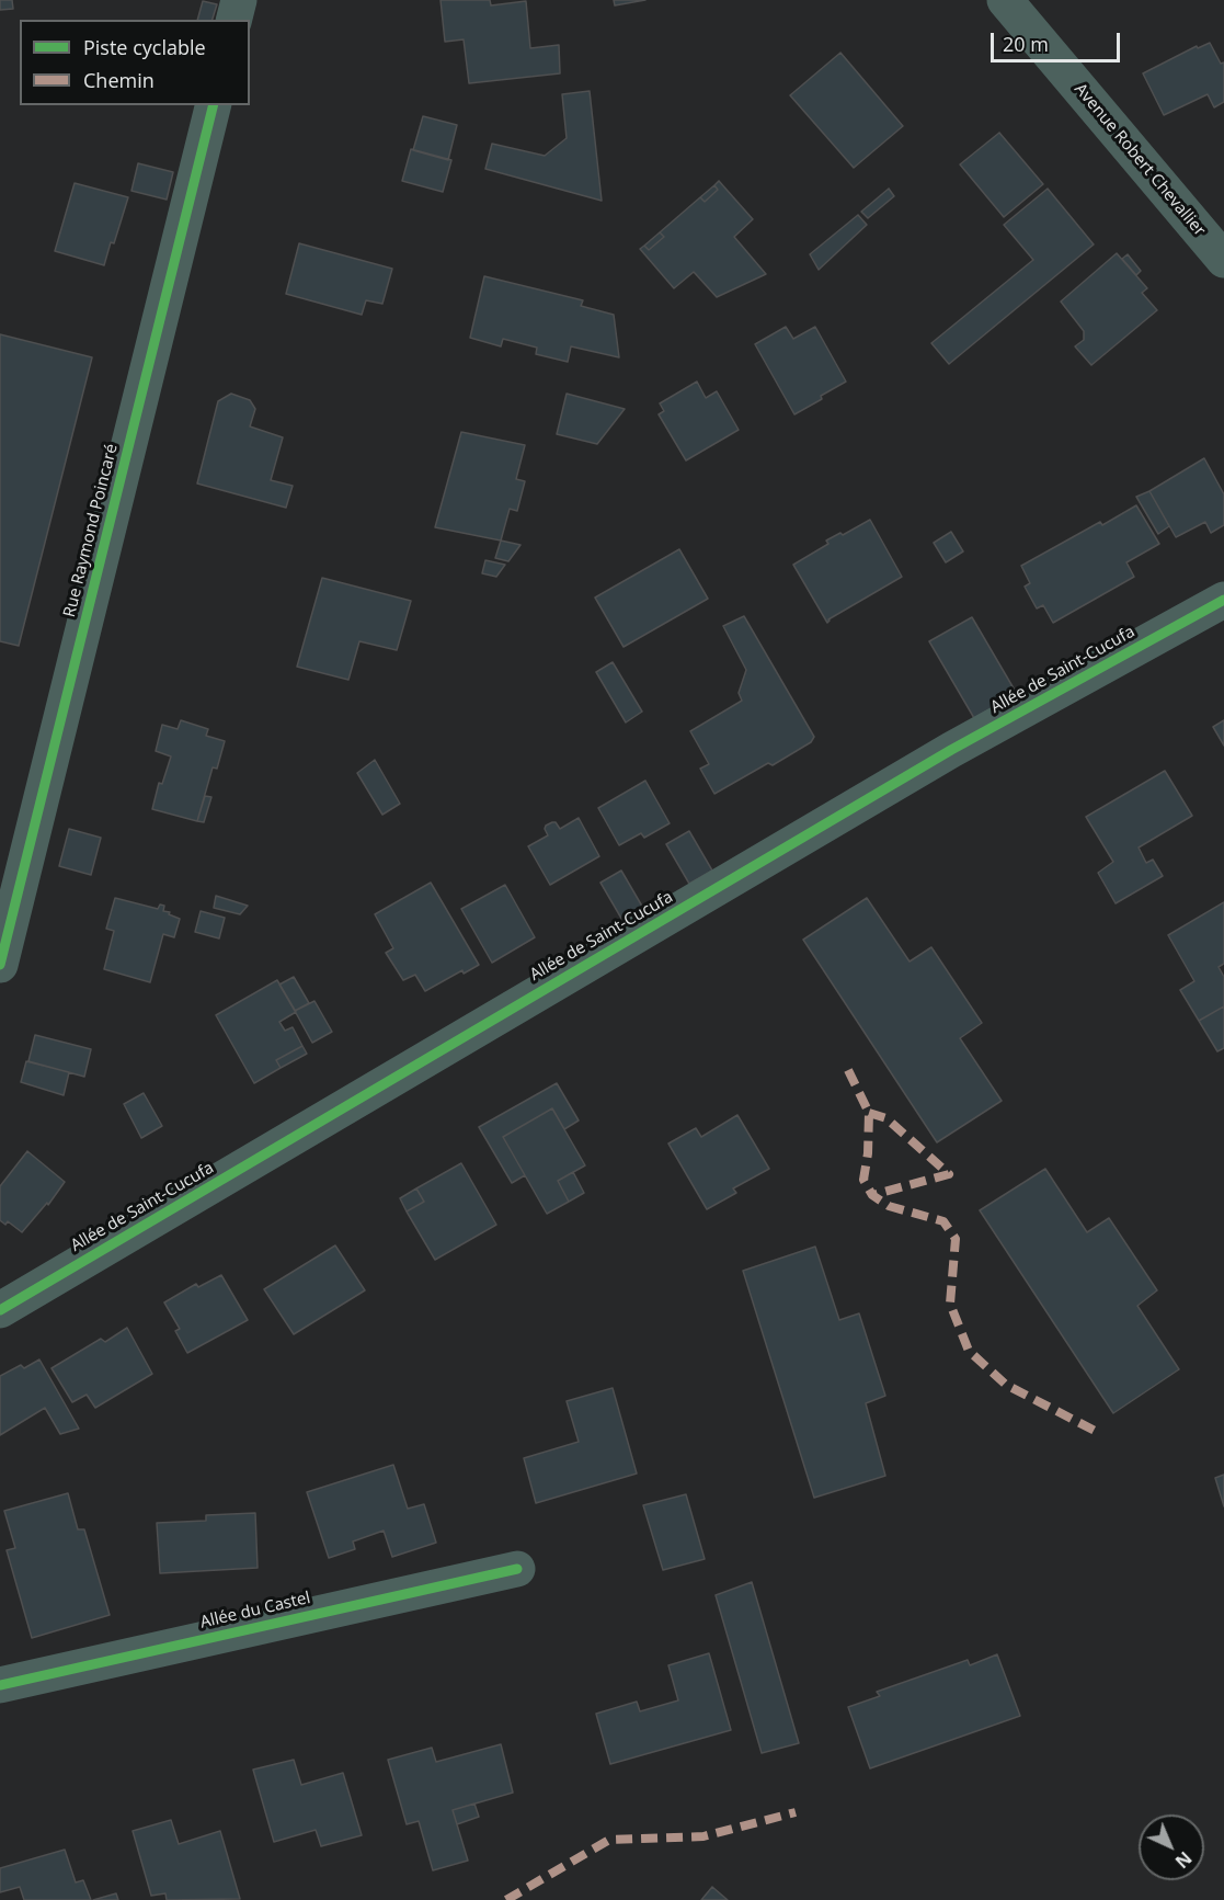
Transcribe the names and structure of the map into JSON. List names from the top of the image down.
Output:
{
  "streets": {
    "street": [
      "Avenue Robert Chevallier",
      "Rue Raymond Poincaré",
      "Allée de Saint-Cucufa",
      "Allée du Castel"
    ]
  },
  "legend": ["Piste cyclable", "Chemin"],
  "scale_bar": "20 m",
  "north": "bottom right"
}
